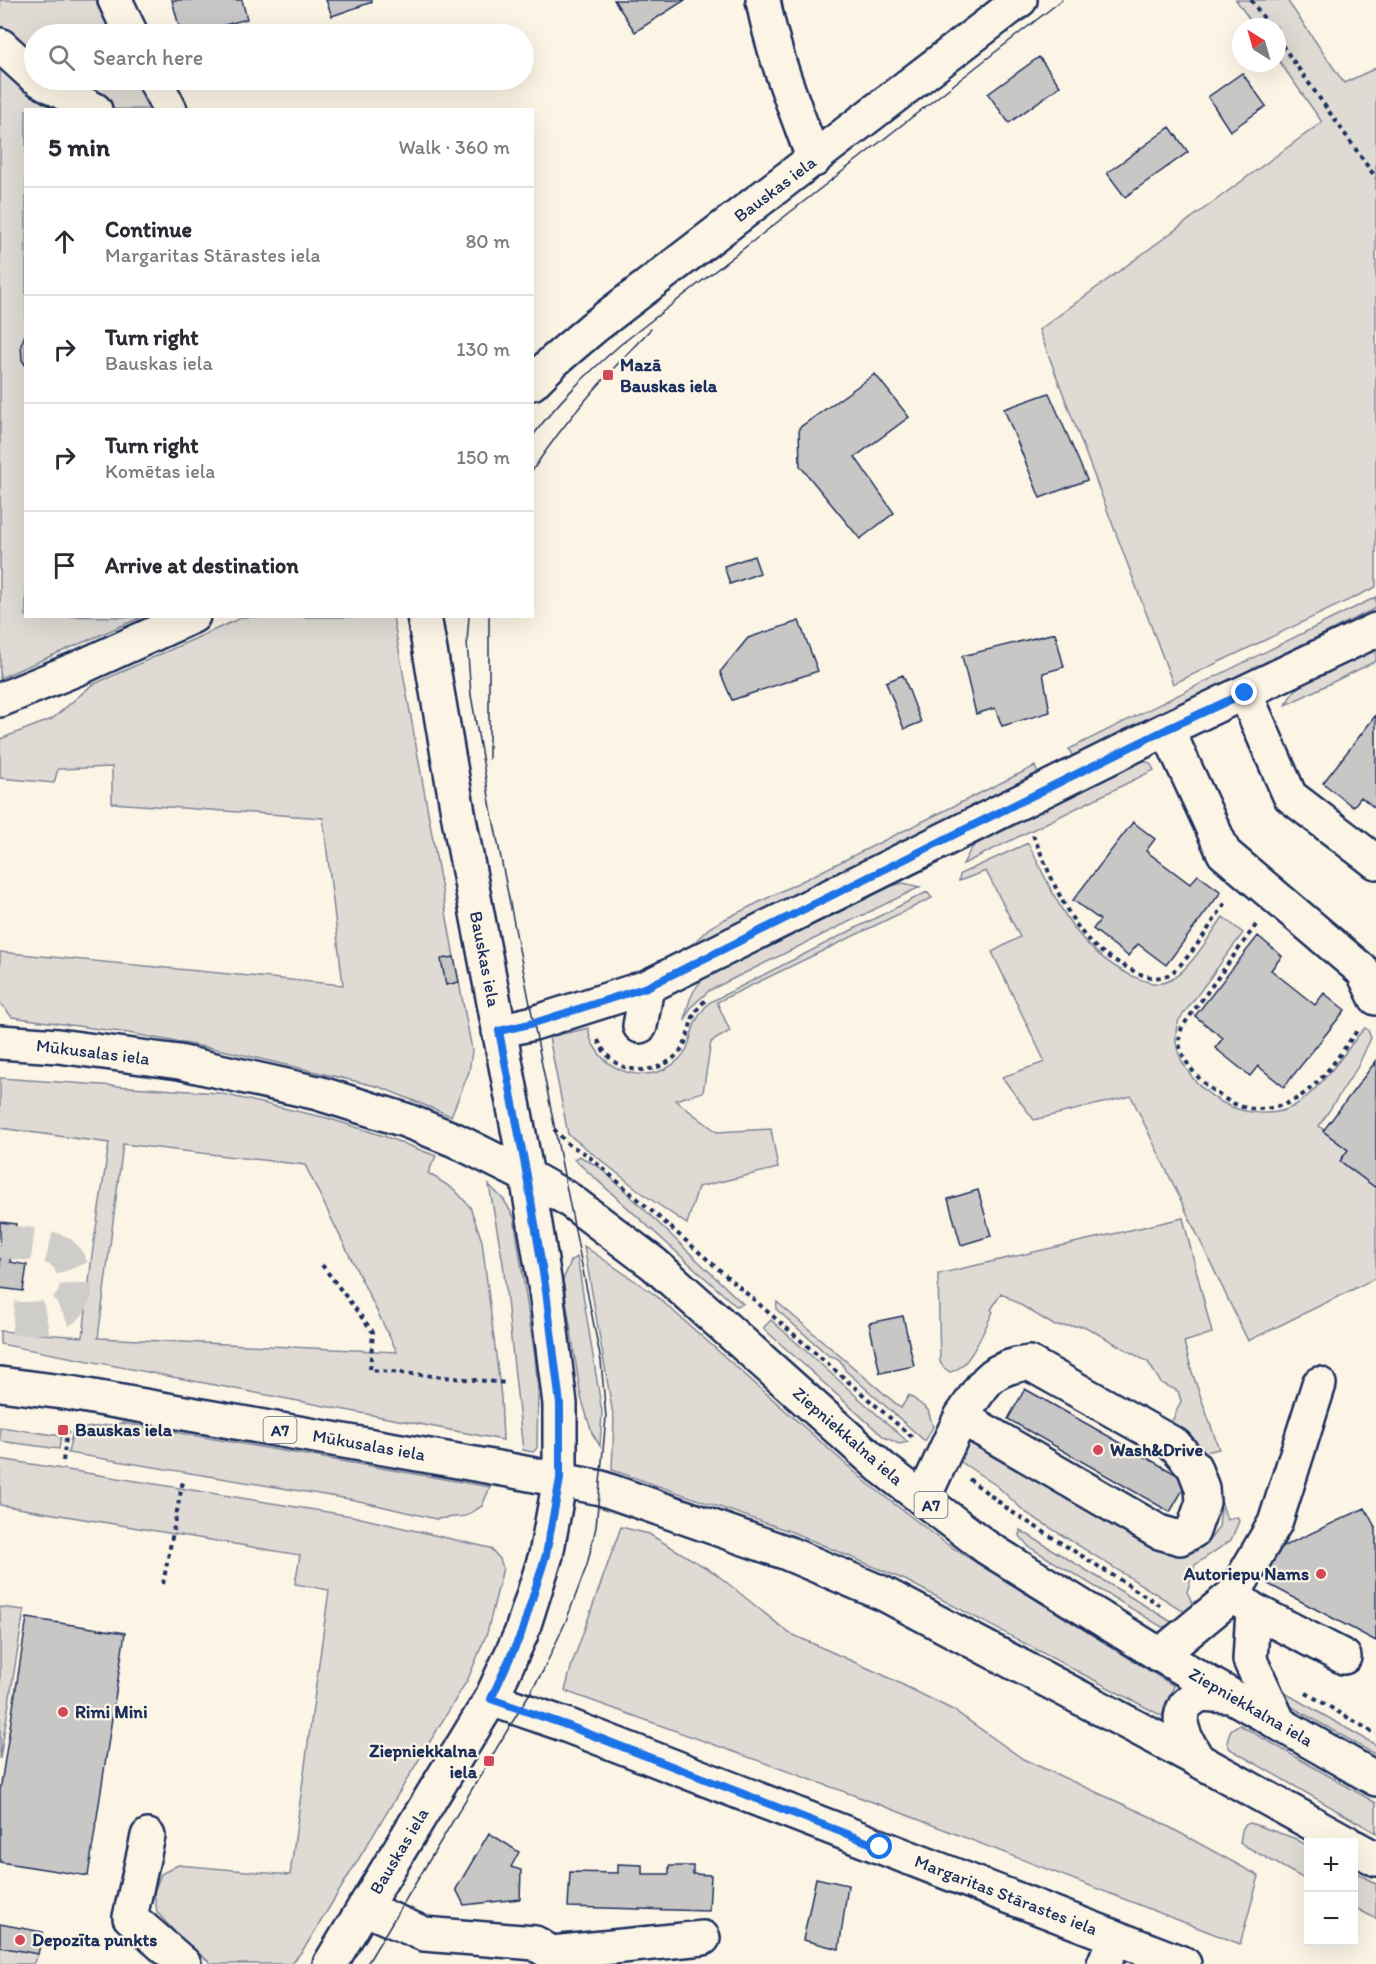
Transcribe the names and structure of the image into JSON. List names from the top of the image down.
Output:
{
  "streets": {
    "main road": [
      "Bauskas iela",
      "Mūkusalas iela",
      "A7",
      "Ziepniekkalna iela",
      "Margaritas Stārastes iela"
    ]
  },
  "crossings": [
    ["Bauskas iela", "Mūkusalas iela"],
    ["Bauskas iela", "A7"],
    ["Bauskas iela", "Ziepniekkalna iela"],
    ["Bauskas iela", "Margaritas Stārastes iela"],
    ["Mūkusalas iela", "A7"],
    ["Mūkusalas iela", "Ziepniekkalna iela"]
  ],
  "places": {
    "transit": ["Mazā Bauskas iela", "Bauskas iela", "Ziepniekkalna iela"],
    "other": [
      "Wash&Drive",
      "Autoriepu Nams",
      "Rimi Mini",
      "Depozīta punkts"
    ]
  },
  "north": "top left",
  "page": {
    "search": "Search here",
    "heading": ["5 min", "Walk · 360 m"],
    "list": [
      ["Continue", "Margaritas Stārastes iela", "80 m"],
      ["Turn right", "Bauskas iela", "130 m"],
      ["Turn right", "Komētas iela", "150 m"],
      "Arrive at destination"
    ],
    "map_buttons": ["+", "−"]
  }
}
